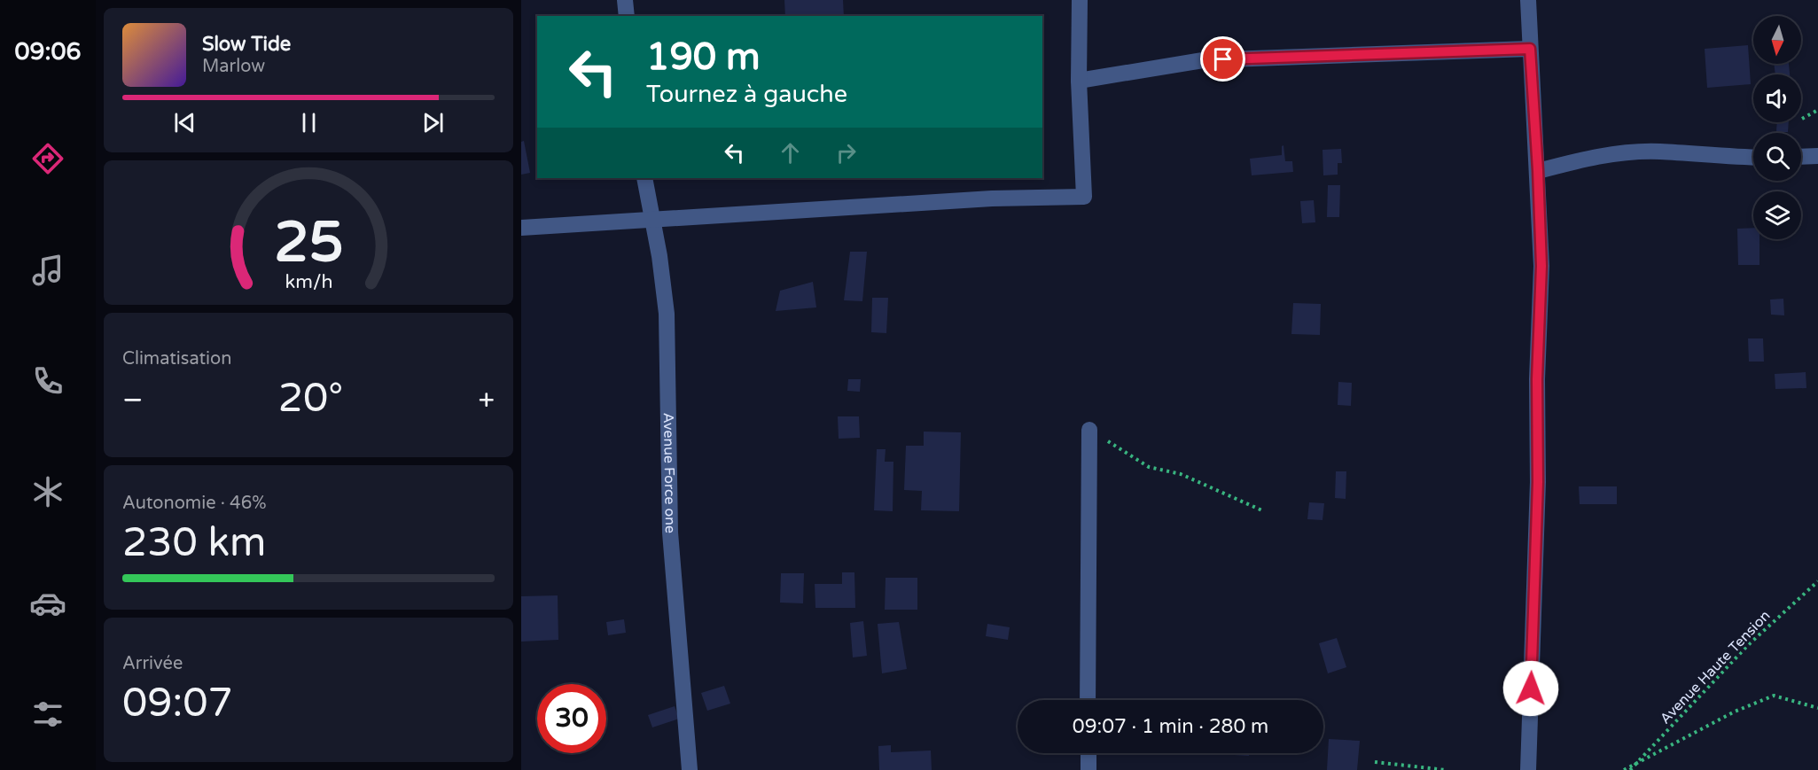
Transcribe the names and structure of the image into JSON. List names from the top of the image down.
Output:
{
  "streets": {
    "street": ["Avenue Force one"],
    "path": ["Avenue Haute Tension"]
  },
  "north": "bottom",
  "page": {
    "tabs": "09:06",
    "turn": ["190 m", "Tournez à gauche"],
    "song": ["Slow Tide", "Marlow"],
    "tile": [
      "Climatisation",
      ["Autonomie · 46%", "230 km"],
      ["Arrivée", "09:07"]
    ],
    "heat": ["−", "20°", "+"],
    "limit": "30",
    "trip": "09:07 · 1 min · 280 m",
    "gauge": ["25", "km/h"]
  }
}
